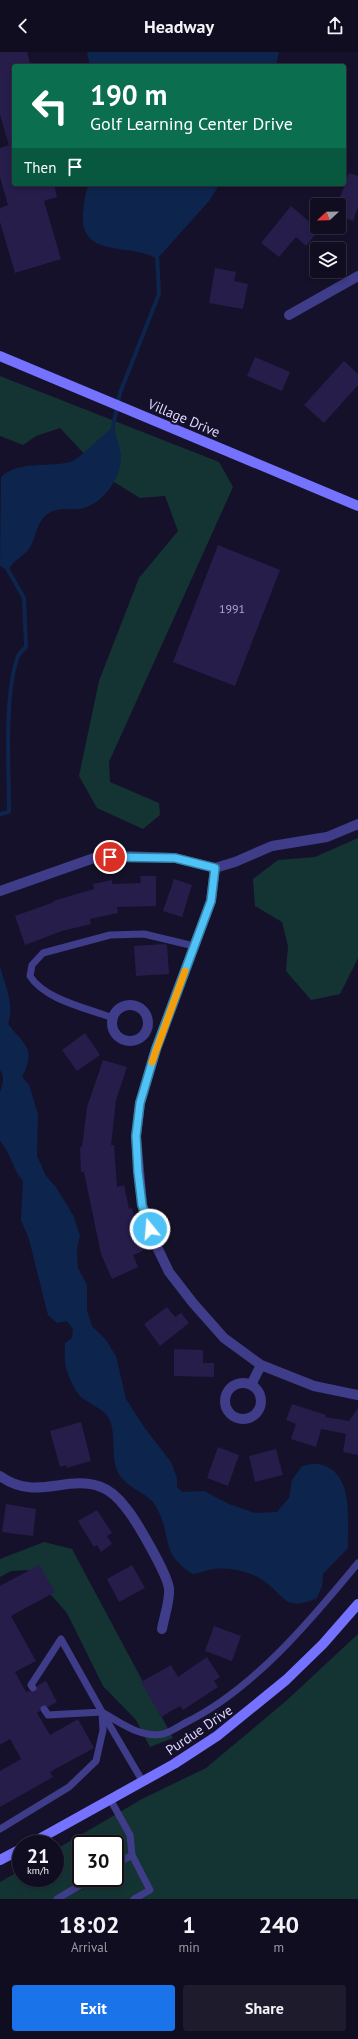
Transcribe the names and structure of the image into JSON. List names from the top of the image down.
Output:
{
  "streets": {
    "street": ["Village Drive", "Purdue Drive"]
  },
  "house_numbers": ["1991"],
  "north": "left",
  "page": {
    "header": "Headway",
    "turn": ["190 m", "Golf Learning Center Drive"],
    "then": "Then",
    "speed": "21 km/h",
    "limit": "30",
    "eta": [
      "18:02",
      "Arrival",
      "1",
      "min",
      "240",
      "m"
    ],
    "buttons": ["Exit", "Share"]
  }
}
